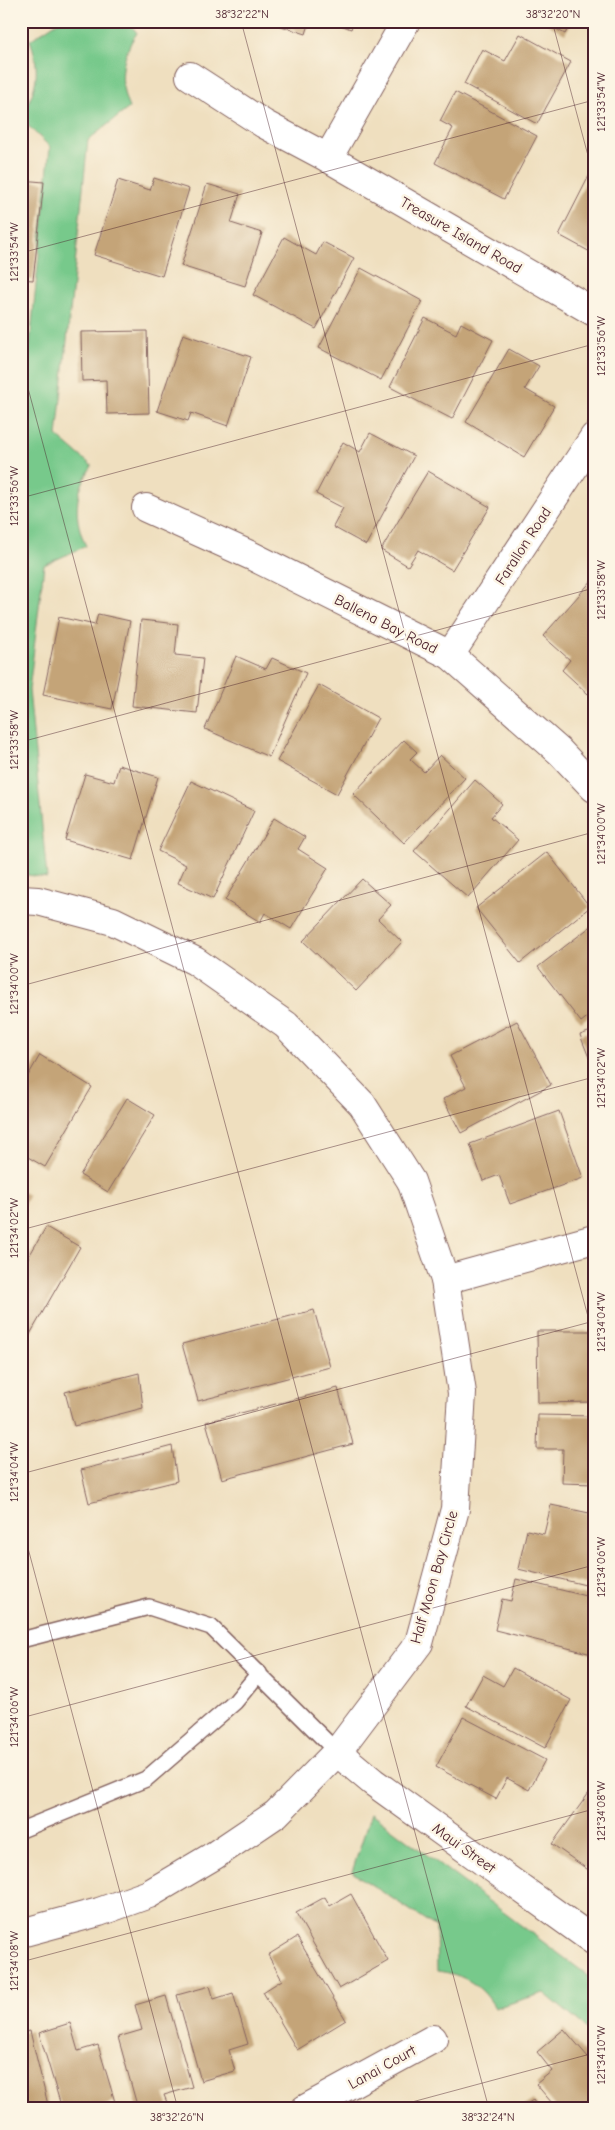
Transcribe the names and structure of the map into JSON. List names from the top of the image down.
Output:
{
  "streets": {
    "street": [
      "Treasure Island Road",
      "Farallon Road",
      "Ballena Bay Road",
      "Half Moon Bay Circle",
      "Maui Street",
      "Lanai Court"
    ]
  },
  "crossings": [
    ["Farallon Road", "Ballena Bay Road"],
    ["Half Moon Bay Circle", "Maui Street"]
  ],
  "coordinates": [
    "38°32'22\"N",
    "38°32'20\"N",
    "121°33'54\"W",
    "121°33'56\"W",
    "121°33'58\"W",
    "121°34'00\"W",
    "121°34'02\"W",
    "121°34'04\"W",
    "121°34'06\"W",
    "121°34'08\"W",
    "121°34'10\"W",
    "38°32'26\"N",
    "38°32'24\"N"
  ]
}
